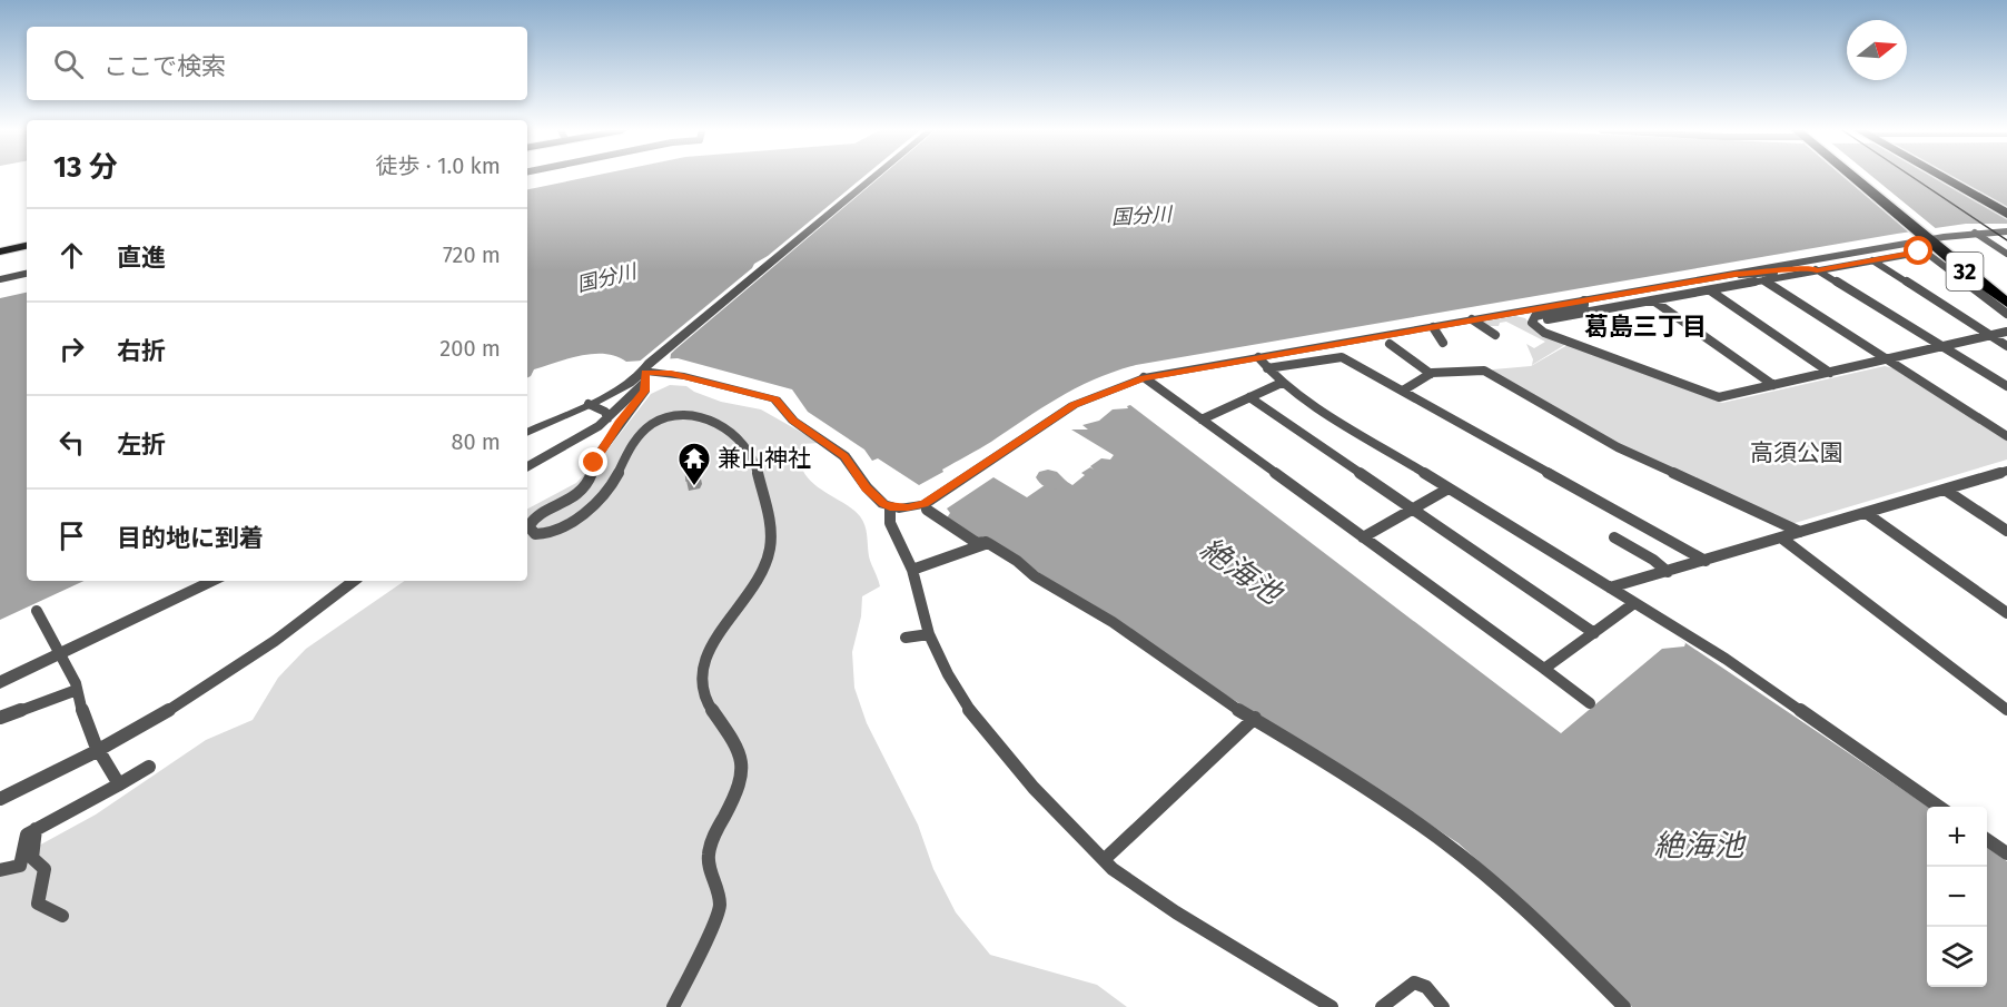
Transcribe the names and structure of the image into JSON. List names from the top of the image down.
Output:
{
  "streets": {
    "highway": ["32"]
  },
  "districts": ["葛島三丁目"],
  "water": ["国分川", "絶海池"],
  "parks": ["高須公園"],
  "places": {
    "temple": ["兼山神社"]
  },
  "north": "right",
  "page": {
    "search": "ここで検索",
    "heading": ["13 分", "徒歩 · 1.0 km"],
    "list": [
      ["直進", "720 m"],
      ["右折", "200 m"],
      ["左折", "80 m"],
      "目的地に到着"
    ],
    "map_buttons": ["+", "−"]
  }
}
